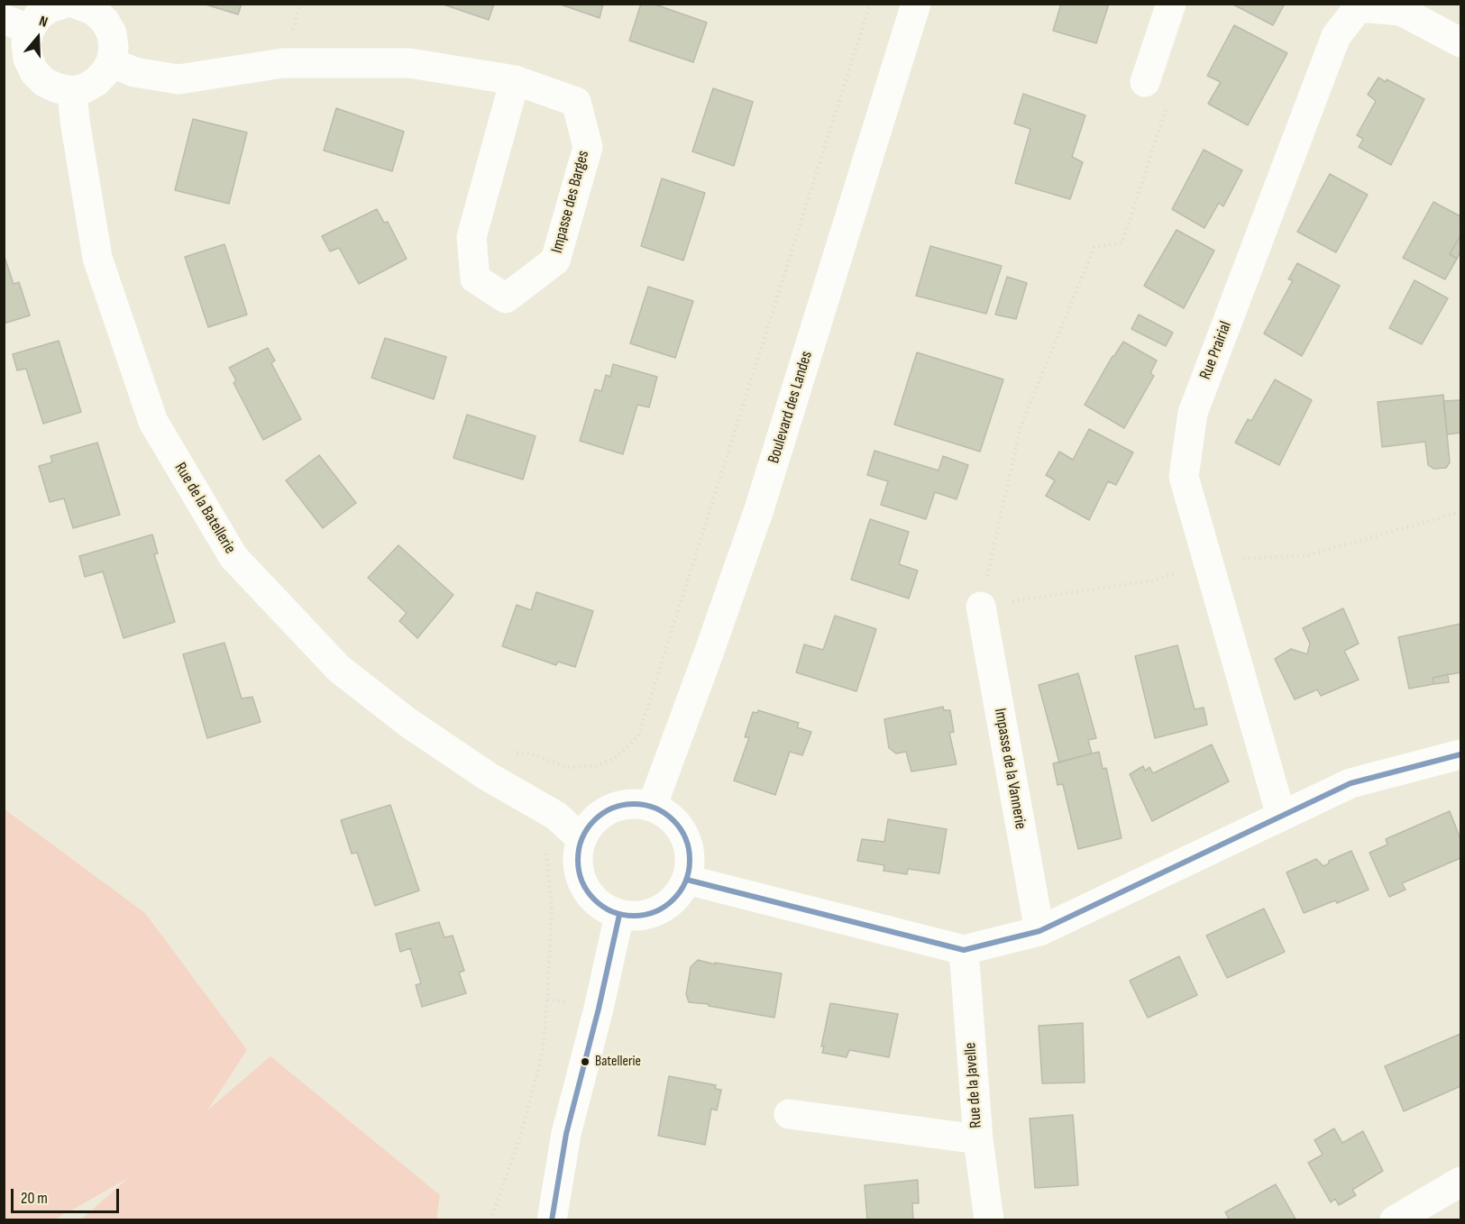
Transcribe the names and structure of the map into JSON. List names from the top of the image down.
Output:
{
  "streets": {
    "street": [
      "Impasse des Barges",
      "Rue Prairial",
      "Boulevard des Landes",
      "Rue de la Batellerie",
      "Impasse de la Vannerie",
      "Rue de la Javelle"
    ]
  },
  "crossings": [
    ["Boulevard des Landes", "Rue de la Batellerie"]
  ],
  "places": ["Batellerie"],
  "scale_bar": "20 m",
  "north": "top"
}
